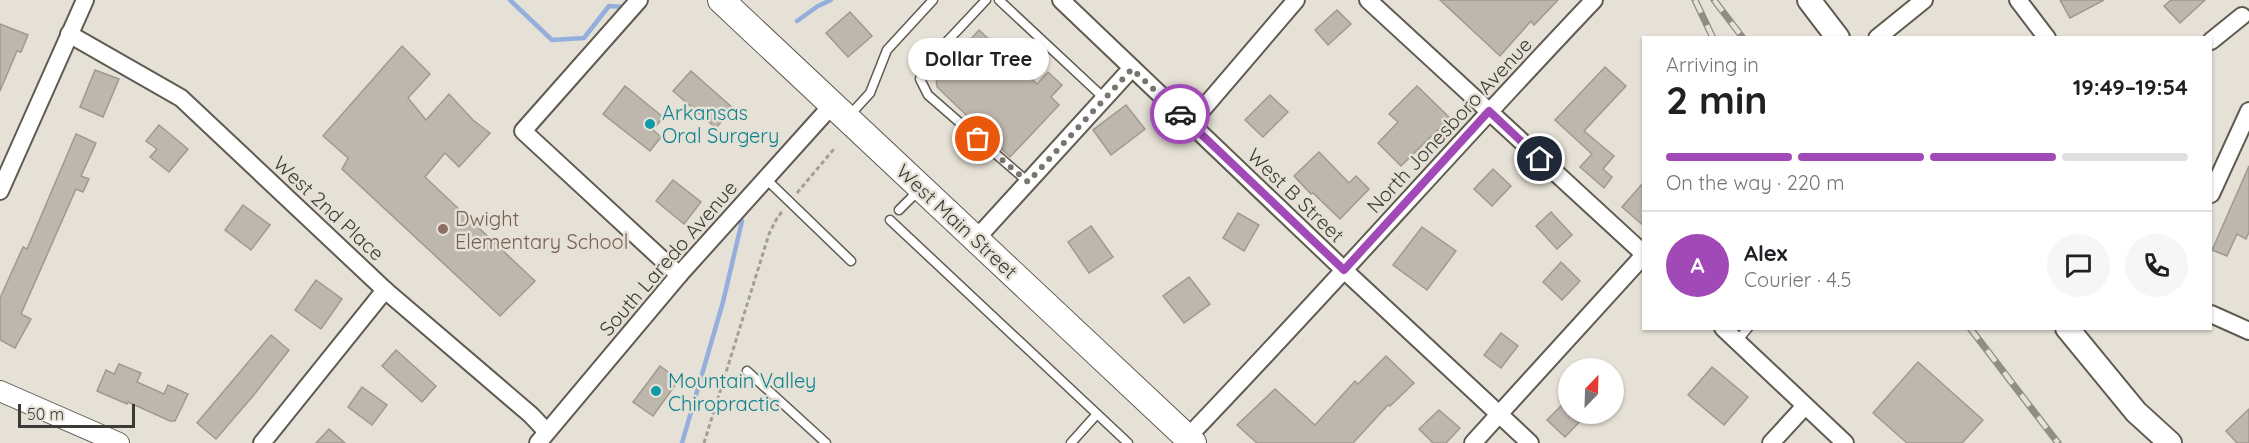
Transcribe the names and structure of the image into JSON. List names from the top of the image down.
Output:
{
  "streets": {
    "main road": ["West Main Street"],
    "street": [
      "North Jonesboro Avenue",
      "West B Street",
      "West 2nd Place",
      "South Laredo Avenue"
    ]
  },
  "crossings": [
    ["North Jonesboro Avenue", "West B Street"],
    ["North Jonesboro Avenue", "West Main Street"],
    ["West 2nd Place", "South Laredo Avenue"],
    ["West Main Street", "South Laredo Avenue"]
  ],
  "places": [
    "Arkansas Oral Surgery",
    "Dollar Tree",
    "Dwight Elementary School",
    "Mountain Valley Chiropractic"
  ],
  "scale_bar": "50 m",
  "north": "top right",
  "page": {
    "heading": ["2 min", "Arriving in", "19:49–19:54"],
    "panel": ["Alex", "Courier · 4.5"],
    "bubble": "Dollar Tree",
    "bar": "On the way · 220 m",
    "round": "A",
    "scale": "50 m"
  }
}
